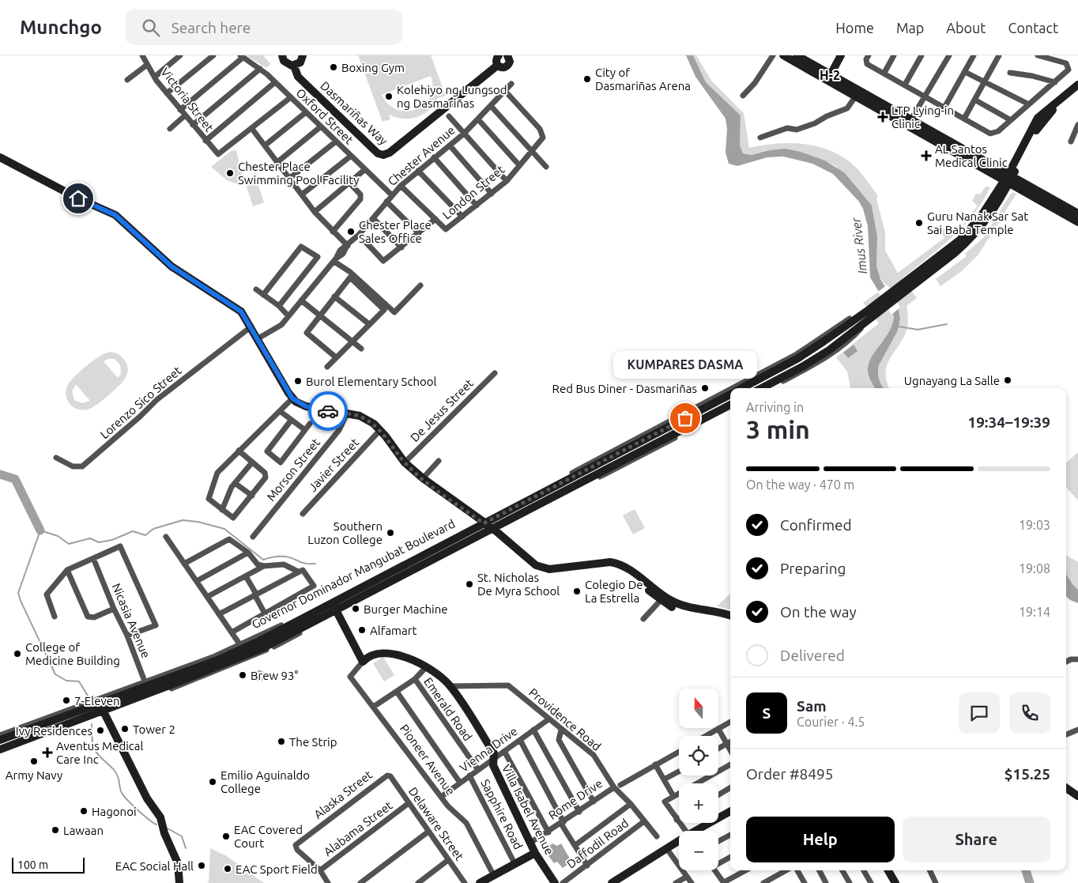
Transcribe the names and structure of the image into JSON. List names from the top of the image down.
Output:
{
  "streets": {
    "main road": ["Dasmariñas Way", "Governor Dominador Mangubat Boulevard", "Villa Isabel Avenue"],
    "street": [
      "Victoria Street",
      "Oxford Street",
      "Chester Avenue",
      "London Street",
      "Lorenzo Sico Street",
      "De Jesus Street",
      "Javier Street",
      "Morson Street",
      "Nicasia Avenue",
      "Emerald Road",
      "Providence Road",
      "Vienna Drive",
      "Pioneer Avenue",
      "Alaska Street",
      "Rome Drive",
      "Sapphire Road",
      "Delaware Street",
      "Alabama Street",
      "Daffodil Road"
    ]
  },
  "crossings": [
    ["Oxford Street", "Chester Avenue"],
    ["Chester Avenue", "London Street"],
    ["Governor Dominador Mangubat Boulevard", "Nicasia Avenue"],
    ["Emerald Road", "Vienna Drive"],
    ["Providence Road", "Vienna Drive"],
    ["Providence Road", "Rome Drive"],
    ["Providence Road", "Villa Isabel Avenue"],
    ["Providence Road", "Daffodil Road"],
    ["Vienna Drive", "Pioneer Avenue"],
    ["Vienna Drive", "Villa Isabel Avenue"],
    ["Vienna Drive", "Sapphire Road"],
    ["Pioneer Avenue", "Villa Isabel Avenue"],
    ["Alaska Street", "Delaware Street"],
    ["Alaska Street", "Alabama Street"],
    ["Rome Drive", "Villa Isabel Avenue"],
    ["Delaware Street", "Alabama Street"]
  ],
  "districts": ["H-2"],
  "water": ["Imus River"],
  "places": {
    "other": [
      "Boxing Gym",
      "City of Dasmariñas Arena",
      "Kolehiyo ng Lungsod ng Dasmariñas",
      "Chester Place Swimming Pool Facility",
      "Guru Nanak Sar Sat Sai Baba Temple",
      "Chester Place Sales Office",
      "Ugnayang La Salle",
      "Burol Elementary School",
      "Red Bus Diner - Dasmariñas",
      "KUMPARES DASMA",
      "Southern Luzon College",
      "St. Nicholas De Myra School",
      "Colegio De La Estrella",
      "Burger Machine",
      "Alfamart",
      "College of Medicine Building",
      "Brew 93°",
      "7-Eleven",
      "Tower 2",
      "Ivy Residences",
      "The Strip",
      "Army Navy",
      "Emilio Aguinaldo College",
      "Hagonoi",
      "Lawaan",
      "EAC Covered Court",
      "EAC Social Hall",
      "EAC Sport Field"
    ],
    "health": ["LTP Lying-in Clinic", "AL Santos Medical Clinic", "Aventus Medical Care Inc"]
  },
  "scale_bar": "100 m",
  "north": "top",
  "page": {
    "header": "Munchgo",
    "search": "Search here",
    "nav": [
      "Home",
      "Map",
      "About",
      "Contact"
    ],
    "bubble": "KUMPARES DASMA",
    "heading": ["3 min", "Arriving in", "19:34–19:39"],
    "panel": [
      "Sam",
      "Courier · 4.5",
      "Order #8495",
      "$15.25"
    ],
    "bar": "On the way · 470 m",
    "list": [
      ["Confirmed", "19:03"],
      ["Preparing", "19:08"],
      ["On the way", "19:14"],
      "Delivered"
    ],
    "map_buttons": ["+", "−"],
    "round": "S",
    "buttons": ["Help", "Share"],
    "scale": "100 m"
  }
}
